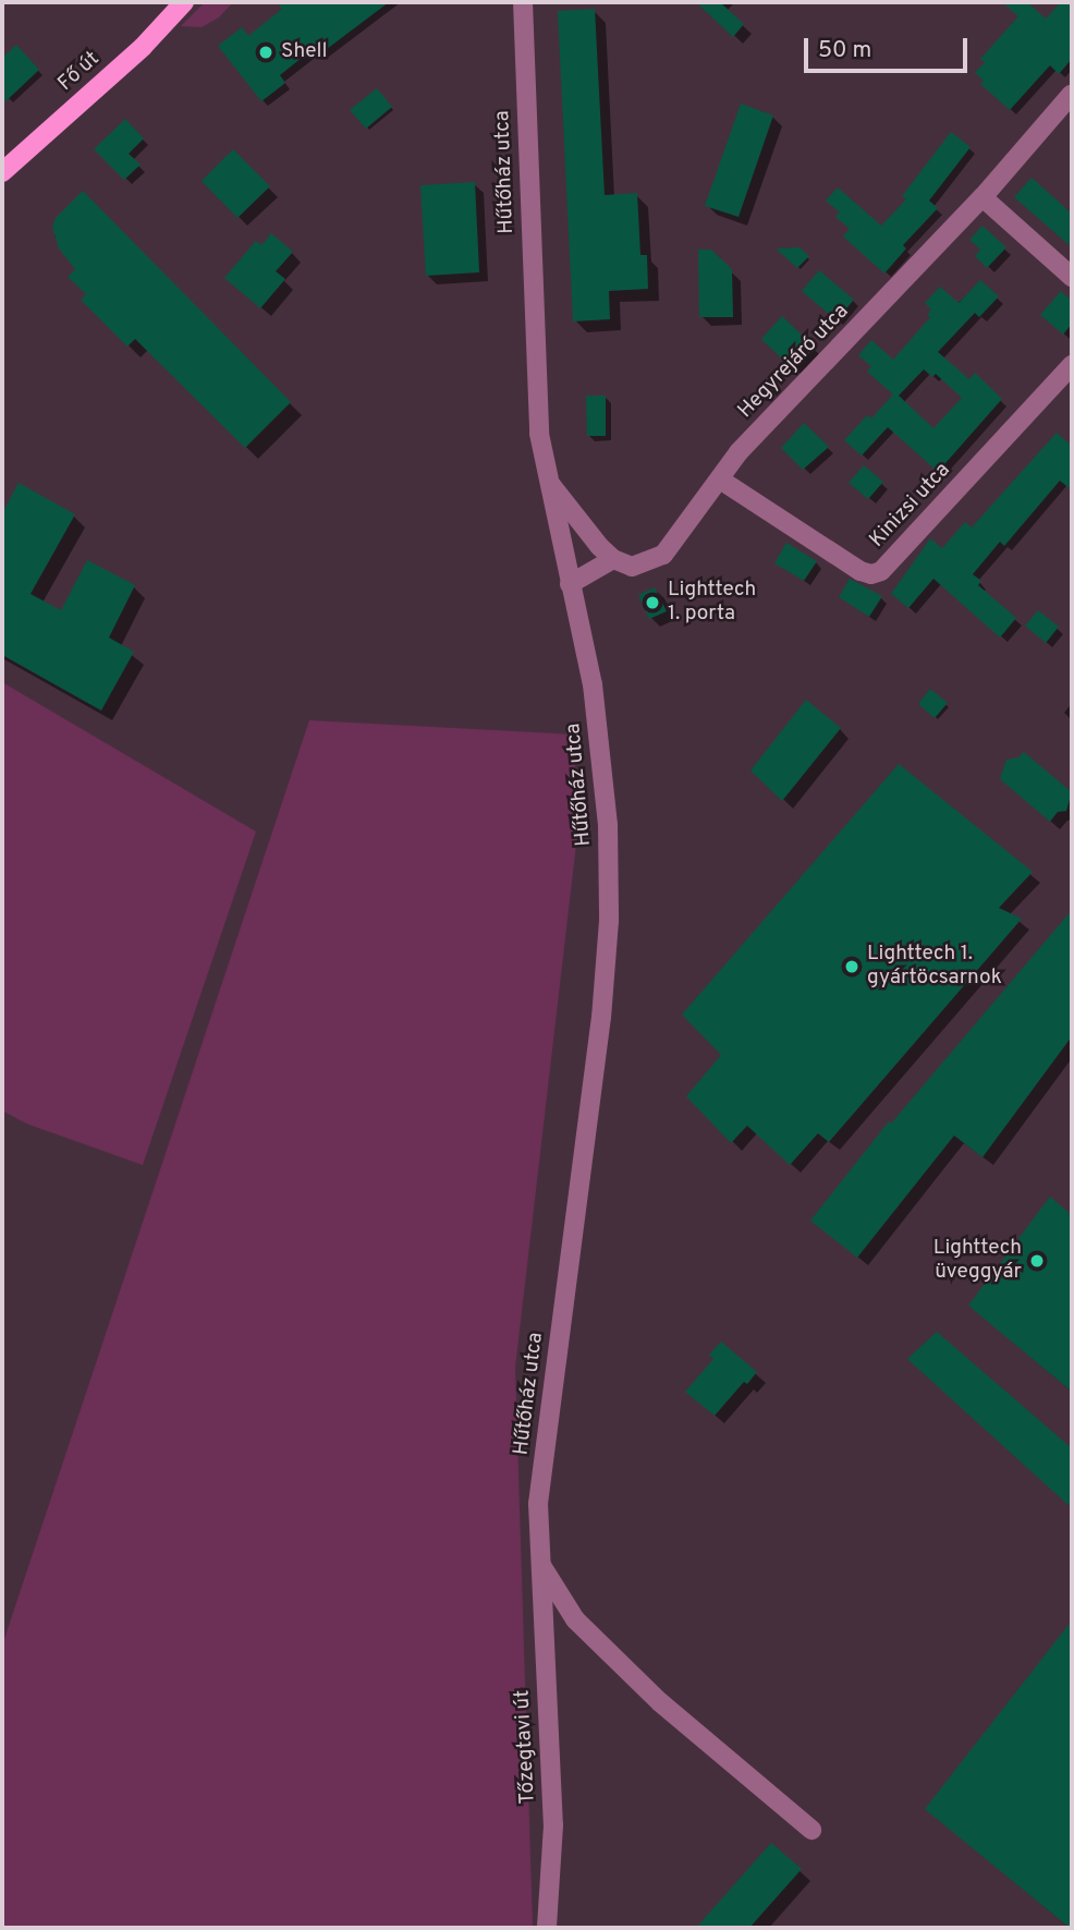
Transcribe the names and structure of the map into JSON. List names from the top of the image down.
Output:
{
  "streets": {
    "main road": ["Fő út"],
    "street": [
      "Hűtőház utca",
      "Hegyrejáró utca",
      "Kinizsi utca",
      "Tőzegtavi út"
    ]
  },
  "crossings": [
    ["Hűtőház utca", "Tőzegtavi út"],
    ["Hegyrejáró utca", "Kinizsi utca"]
  ],
  "places": [
    "Shell",
    "Lighttech 1. porta",
    "Lighttech 1. gyártöcsarnok",
    "Lighttech üveggyár"
  ],
  "scale_bar": "50 m"
}
